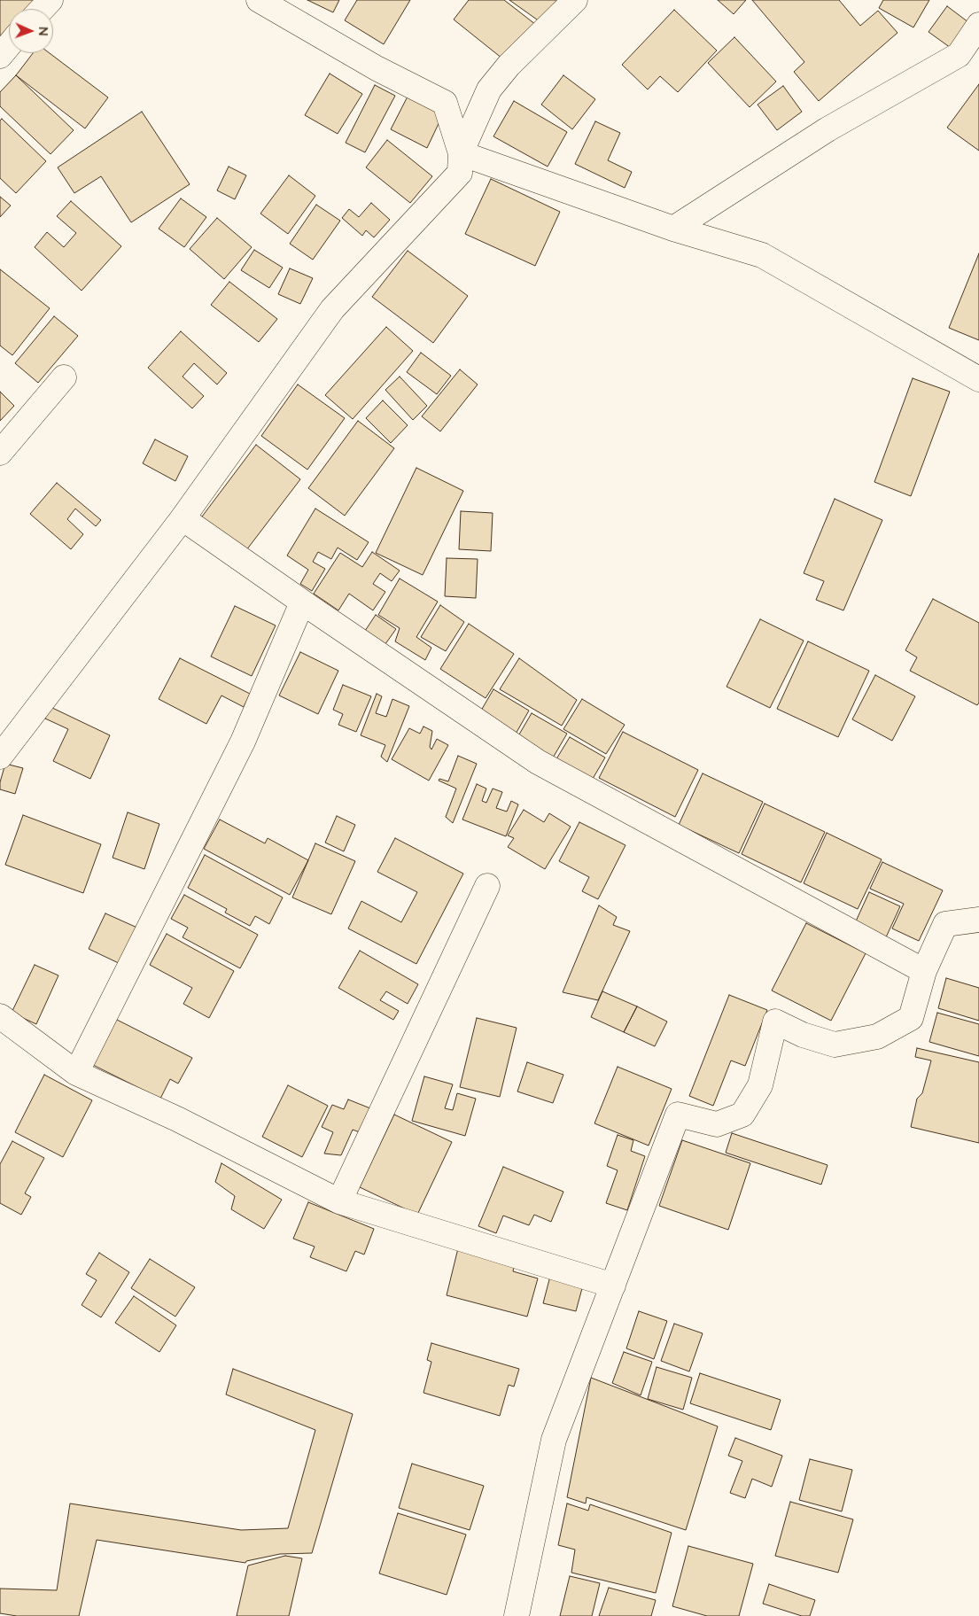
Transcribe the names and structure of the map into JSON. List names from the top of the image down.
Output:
{
  "north": "right"
}
